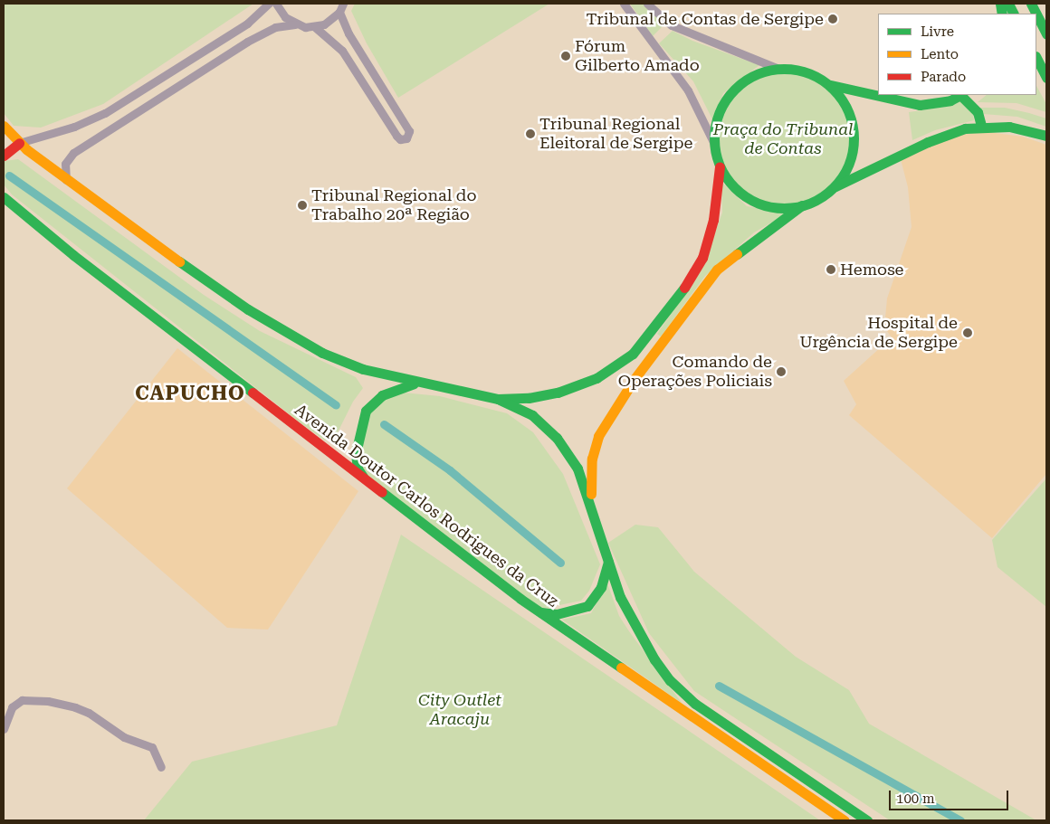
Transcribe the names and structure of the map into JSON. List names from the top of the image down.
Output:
{
  "streets": {
    "main road": ["Avenida Doutor Carlos Rodrigues da Cruz"]
  },
  "districts": ["CAPUCHO"],
  "parks": ["Praça do Tribunal de Contas", "City Outlet Aracaju"],
  "places": [
    "Tribunal de Contas de Sergipe",
    "Fórum Gilberto Amado",
    "Tribunal Regional Eleitoral de Sergipe",
    "Tribunal Regional do Trabalho 20ª Região",
    "Hemose",
    "Hospital de Urgência de Sergipe",
    "Comando de Operações Policiais"
  ],
  "legend": ["Livre", "Lento", "Parado"],
  "scale_bar": "100 m"
}
